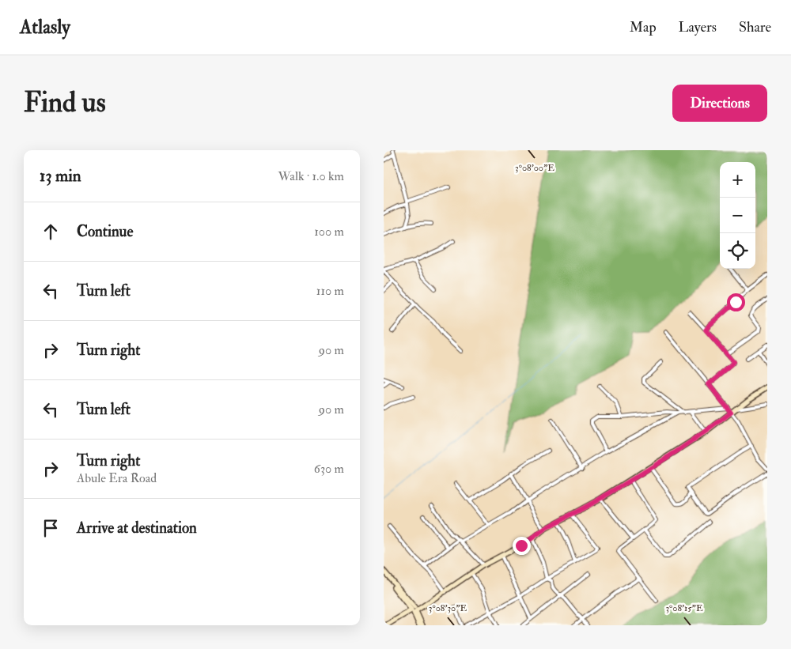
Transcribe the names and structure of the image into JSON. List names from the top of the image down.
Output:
{
  "page": {
    "header": "Atlasly",
    "nav": ["Map", "Layers", "Share"],
    "buttons": "Directions",
    "title": "Find us",
    "heading": ["13 min", "Walk · 1.0 km"],
    "map_buttons": ["+", "−"],
    "list": [
      ["Continue", "100 m"],
      ["Turn left", "110 m"],
      ["Turn right", "90 m"],
      ["Turn left", "90 m"],
      ["Turn right", "Abule Era Road", "630 m"],
      "Arrive at destination"
    ]
  },
  "coordinates": ["3°08'00\"E", "3°08'30\"E", "3°08'15\"E"]
}
